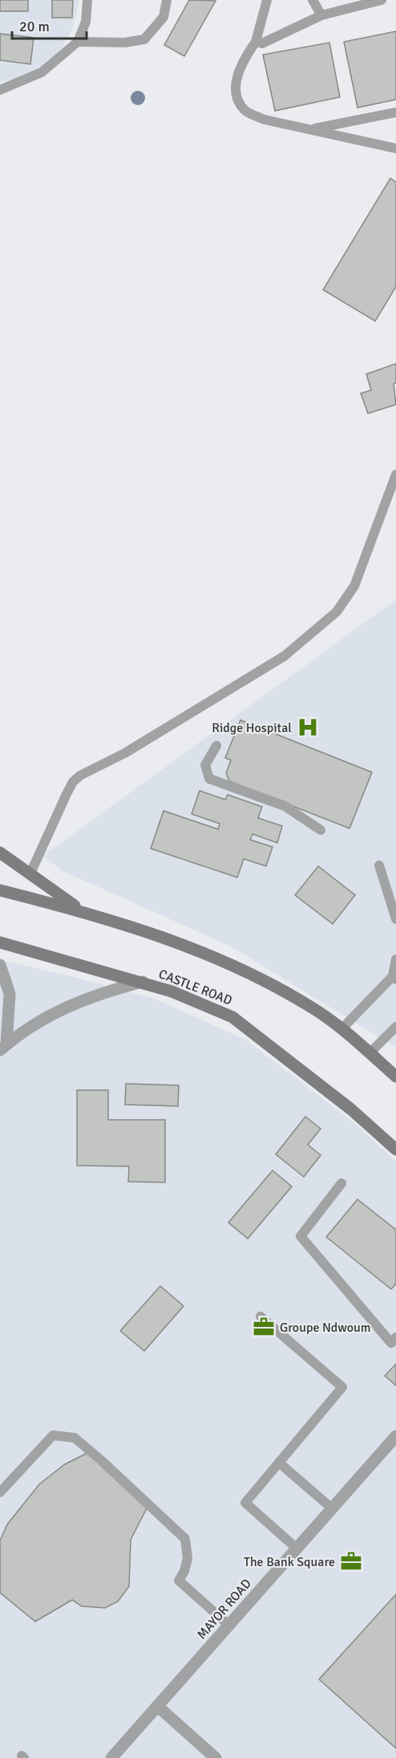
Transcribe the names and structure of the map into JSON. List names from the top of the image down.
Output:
{
  "streets": {
    "main road": ["CASTLE ROAD"],
    "street": ["MAYOR ROAD"]
  },
  "places": {
    "hospital": ["Ridge Hospital"],
    "office": ["Groupe Ndwoum", "The Bank Square"]
  },
  "scale_bar": "20 m"
}
